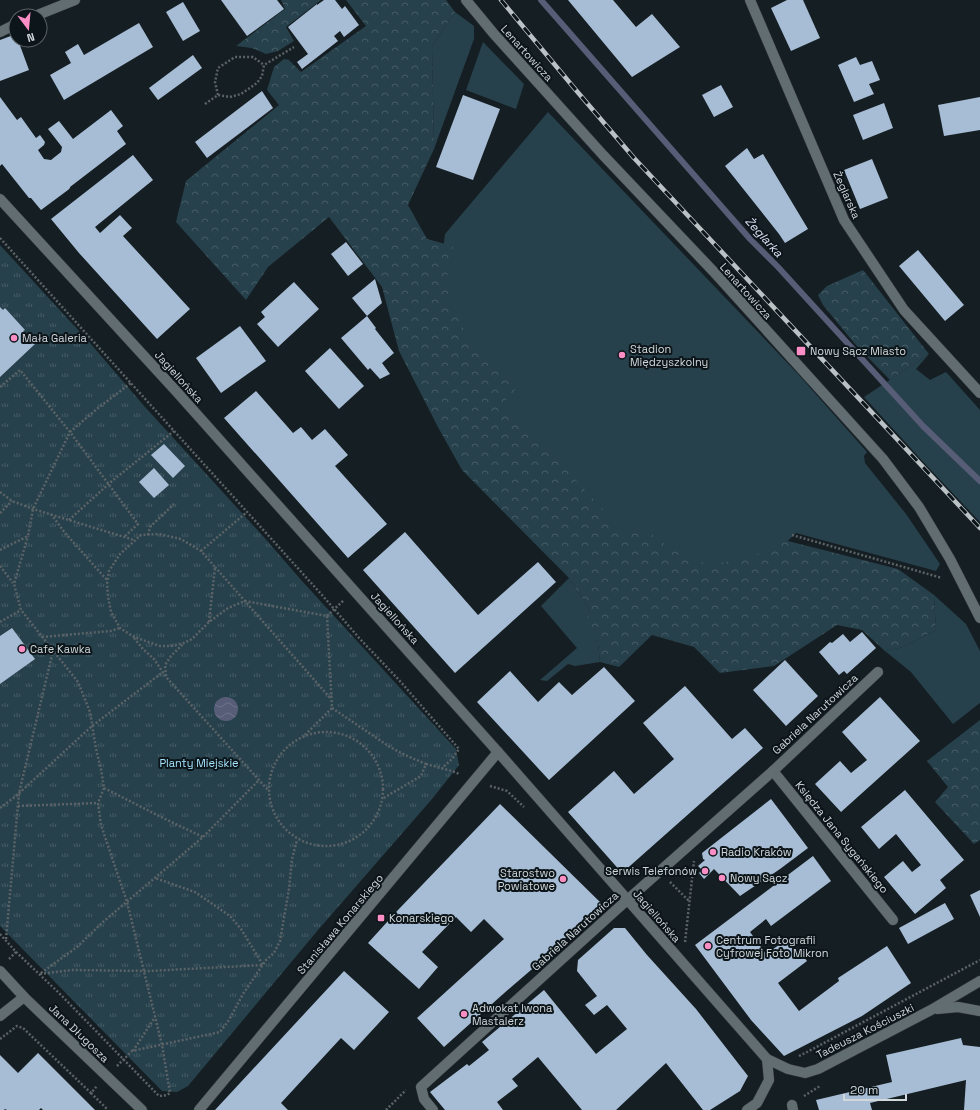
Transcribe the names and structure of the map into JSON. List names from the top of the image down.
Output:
{
  "streets": {
    "street": [
      "Lenartowicza",
      "Żeglarska",
      "Jagiellońska",
      "Gabriela Narutowicza",
      "Księdza Jana Sygańskiego",
      "Stanisława Konarskiego",
      "Tadeusza Kościuszki",
      "Jana Długosza"
    ]
  },
  "crossings": [
    ["Jagiellońska", "Gabriela Narutowicza"],
    ["Jagiellońska", "Stanisława Konarskiego"],
    ["Jagiellońska", "Tadeusza Kościuszki"],
    ["Gabriela Narutowicza", "Księdza Jana Sygańskiego"]
  ],
  "water": ["Żeglarka"],
  "parks": ["Planty Miejskie"],
  "places": {
    "other": [
      "Mała Galeria",
      "Stadion Międzyszkolny",
      "Cafe Kawka",
      "Radio Kraków",
      "Serwis Telefonów",
      "Nowy Sącz",
      "Starostwo Powiatowe",
      "Centrum Fotografii Cyfrowej Foto Mikron",
      "Adwokat Iwona Mastalerz"
    ],
    "transit": ["Nowy Sącz Miasto", "Konarskiego"]
  },
  "scale_bar": "20 m",
  "north": "bottom"
}
